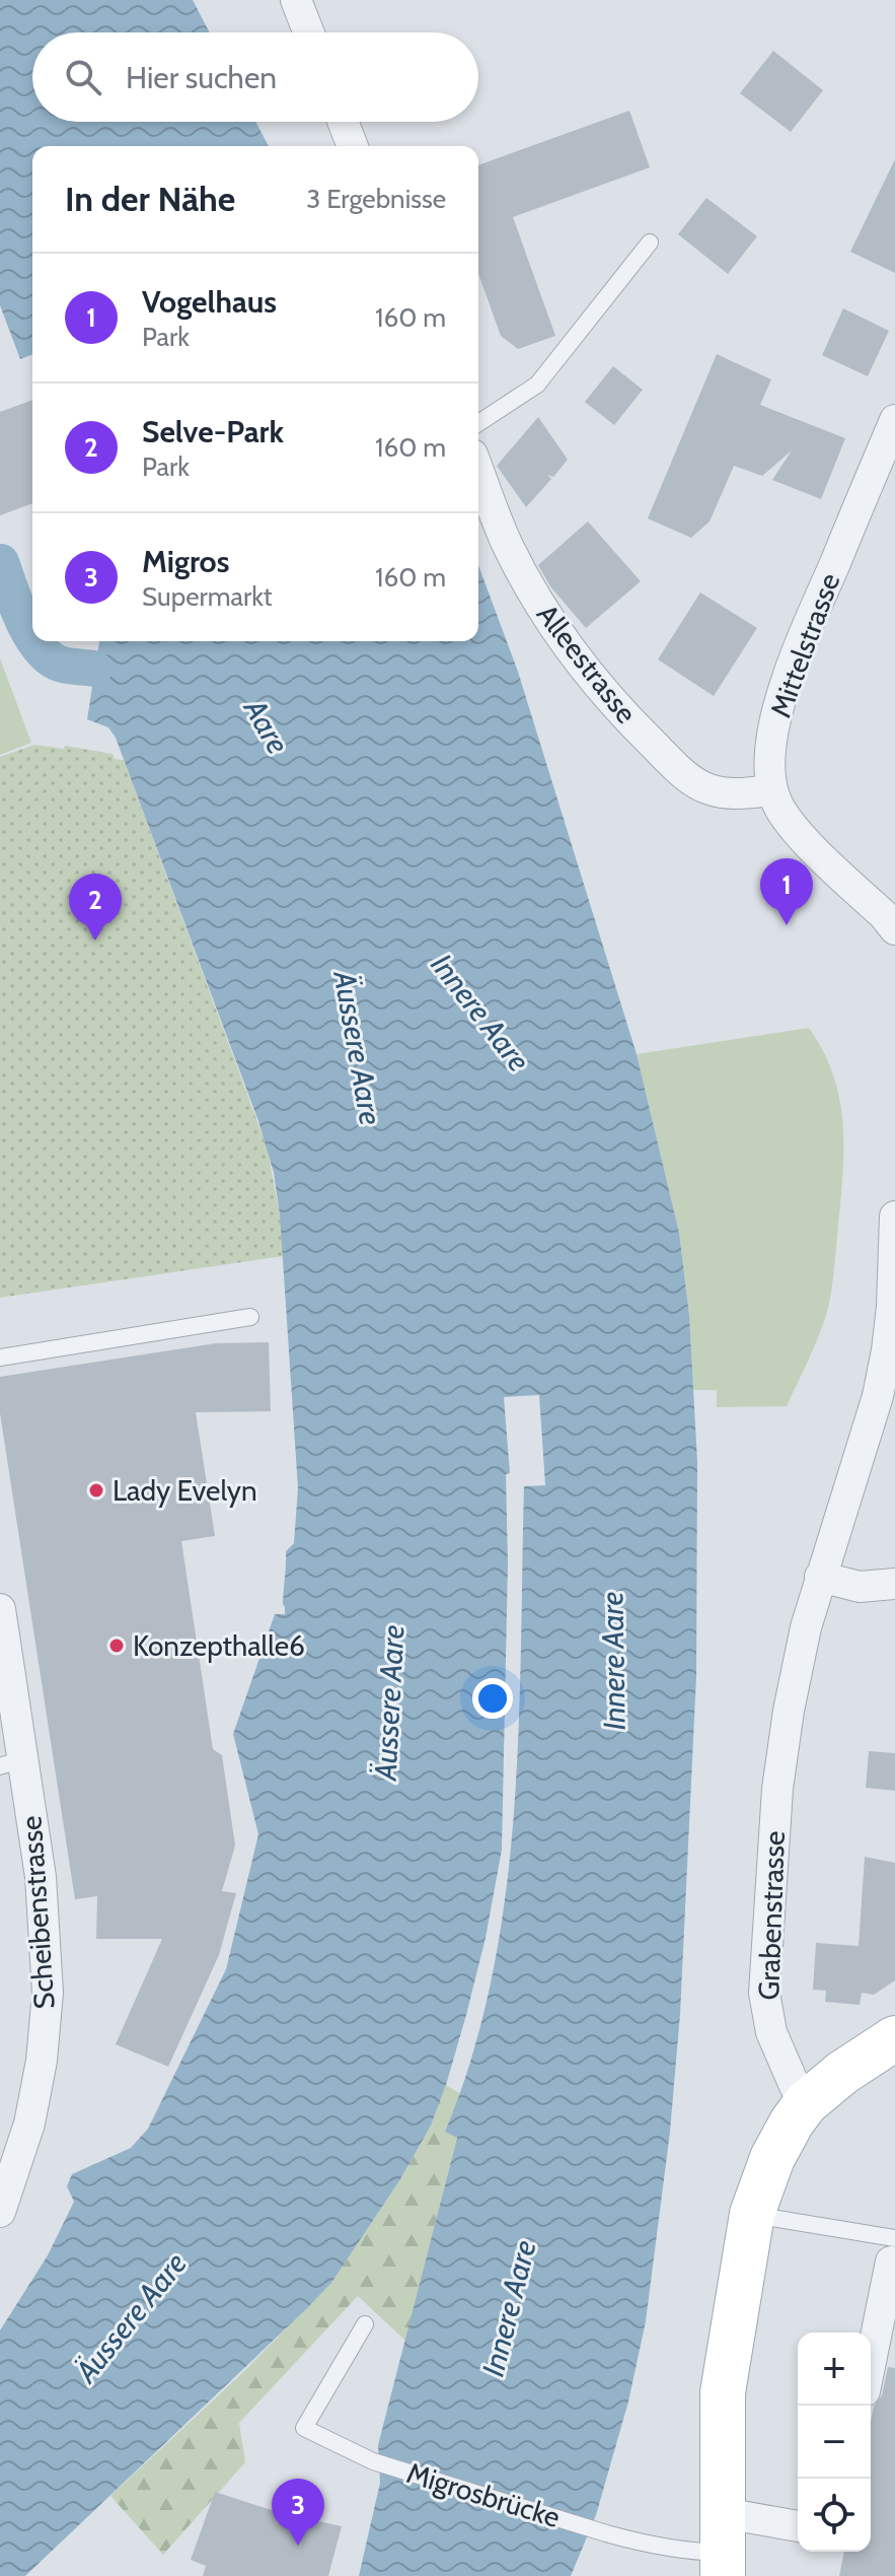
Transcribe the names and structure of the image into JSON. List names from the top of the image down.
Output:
{
  "streets": {
    "street": [
      "Mittelstrasse",
      "Alleestrasse",
      "Scheibenstrasse",
      "Grabenstrasse"
    ],
    "lane": ["Migrosbrücke"]
  },
  "crossings": [
    ["Mittelstrasse", "Alleestrasse"]
  ],
  "water": ["Aare", "Innere Aare", "Äussere Aare"],
  "places": ["Lady Evelyn", "Konzepthalle6"],
  "page": {
    "search": "Hier suchen",
    "heading": ["In der Nähe", "3 Ergebnisse"],
    "list": [
      {
        "mark": "1",
        "name": "Vogelhaus",
        "note": "Park",
        "value": "160 m"
      },
      {
        "mark": "2",
        "name": "Selve-Park",
        "note": "Park",
        "value": "160 m"
      },
      {
        "mark": "3",
        "name": "Migros",
        "note": "Supermarkt",
        "value": "160 m"
      }
    ],
    "pins": ["1", "2", "3"],
    "map_buttons": ["+", "−"]
  }
}
